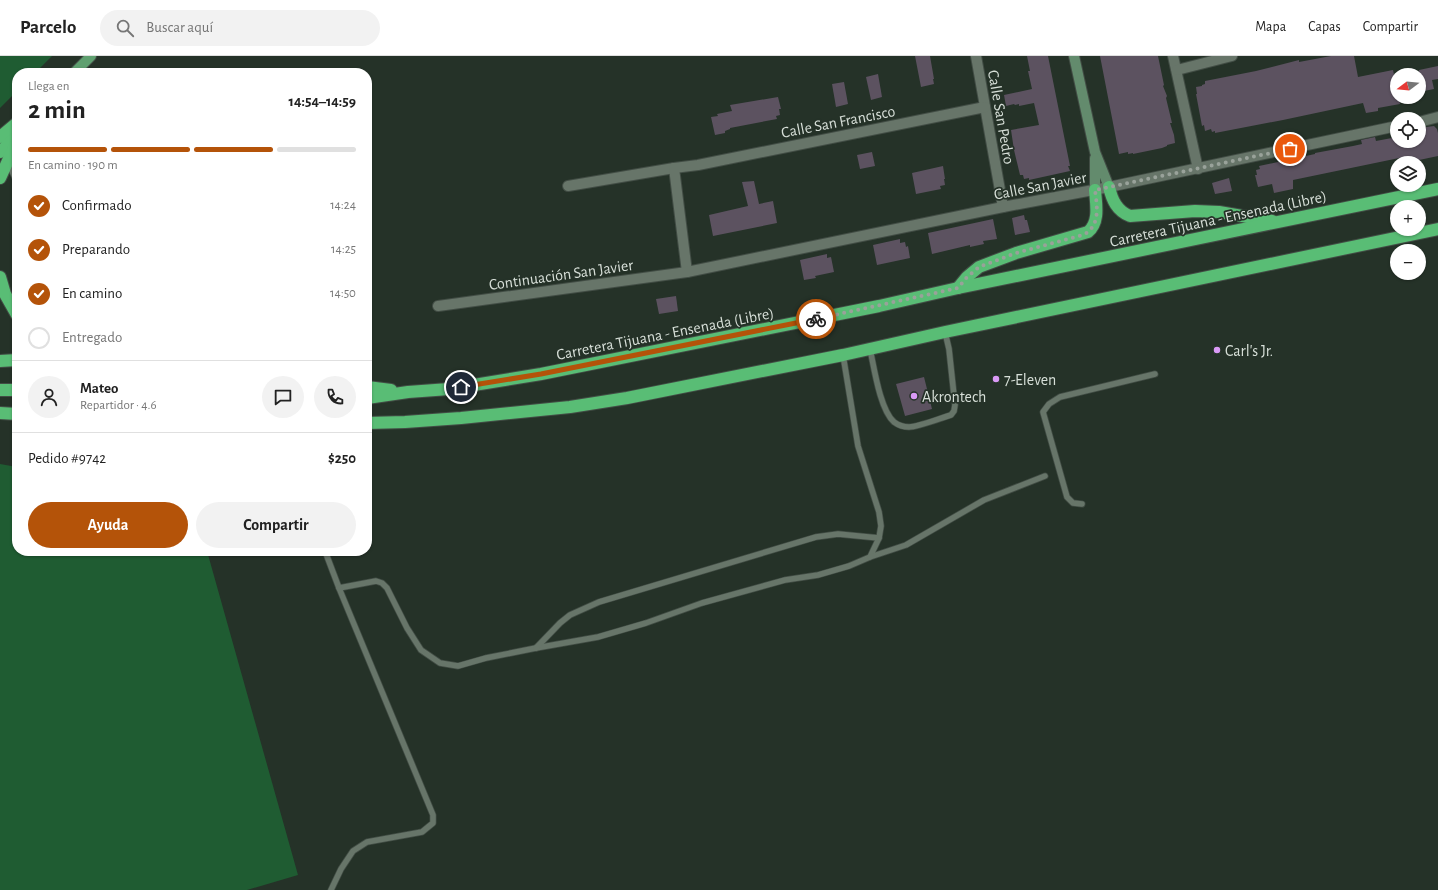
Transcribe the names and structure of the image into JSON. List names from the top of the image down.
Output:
{
  "streets": {
    "highway": ["Carretera Tijuana - Ensenada (Libre)"],
    "street": [
      "Calle San Pedro",
      "Calle San Francisco",
      "Calle San Javier",
      "Continuación San Javier"
    ]
  },
  "crossings": [
    ["Calle San Pedro", "Calle San Francisco"],
    ["Calle San Pedro", "Calle San Javier"],
    ["Calle San Javier", "Continuación San Javier"]
  ],
  "places": ["Carl's Jr.", "7-Eleven", "Akrontech"],
  "north": "left",
  "page": {
    "header": "Parcelo",
    "search": "Buscar aquí",
    "nav": ["Mapa", "Capas", "Compartir"],
    "map_buttons": ["+", "−"],
    "heading": ["2 min", "Llega en", "14:54–14:59"],
    "panel": [
      "Mateo",
      "Repartidor · 4.6",
      "Pedido #9742",
      "$250"
    ],
    "bar": "En camino · 190 m",
    "list": [
      ["Confirmado", "14:24"],
      ["Preparando", "14:25"],
      ["En camino", "14:50"],
      "Entregado"
    ],
    "buttons": ["Ayuda", "Compartir"]
  }
}
